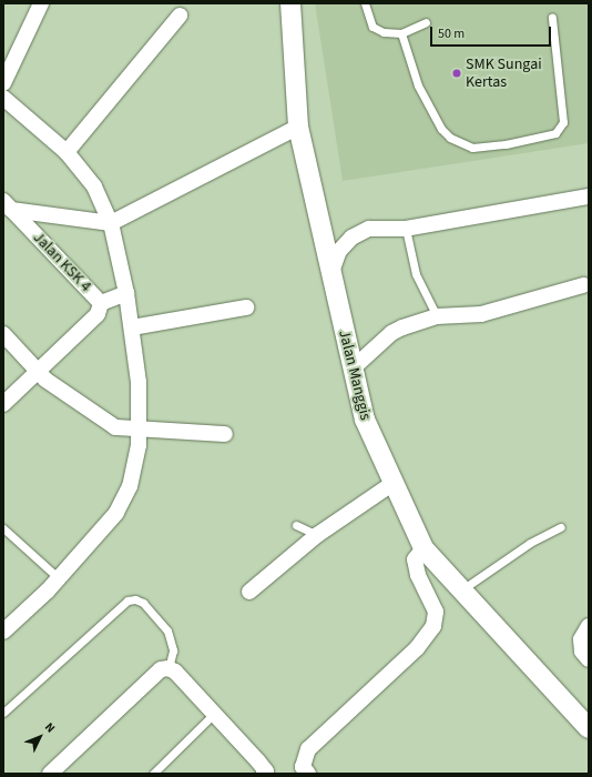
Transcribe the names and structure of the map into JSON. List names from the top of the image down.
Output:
{
  "streets": {
    "street": ["Jalan KSK 4", "Jalan Manggis"]
  },
  "places": ["SMK Sungai Kertas"],
  "scale_bar": "50 m",
  "north": "top right"
}
